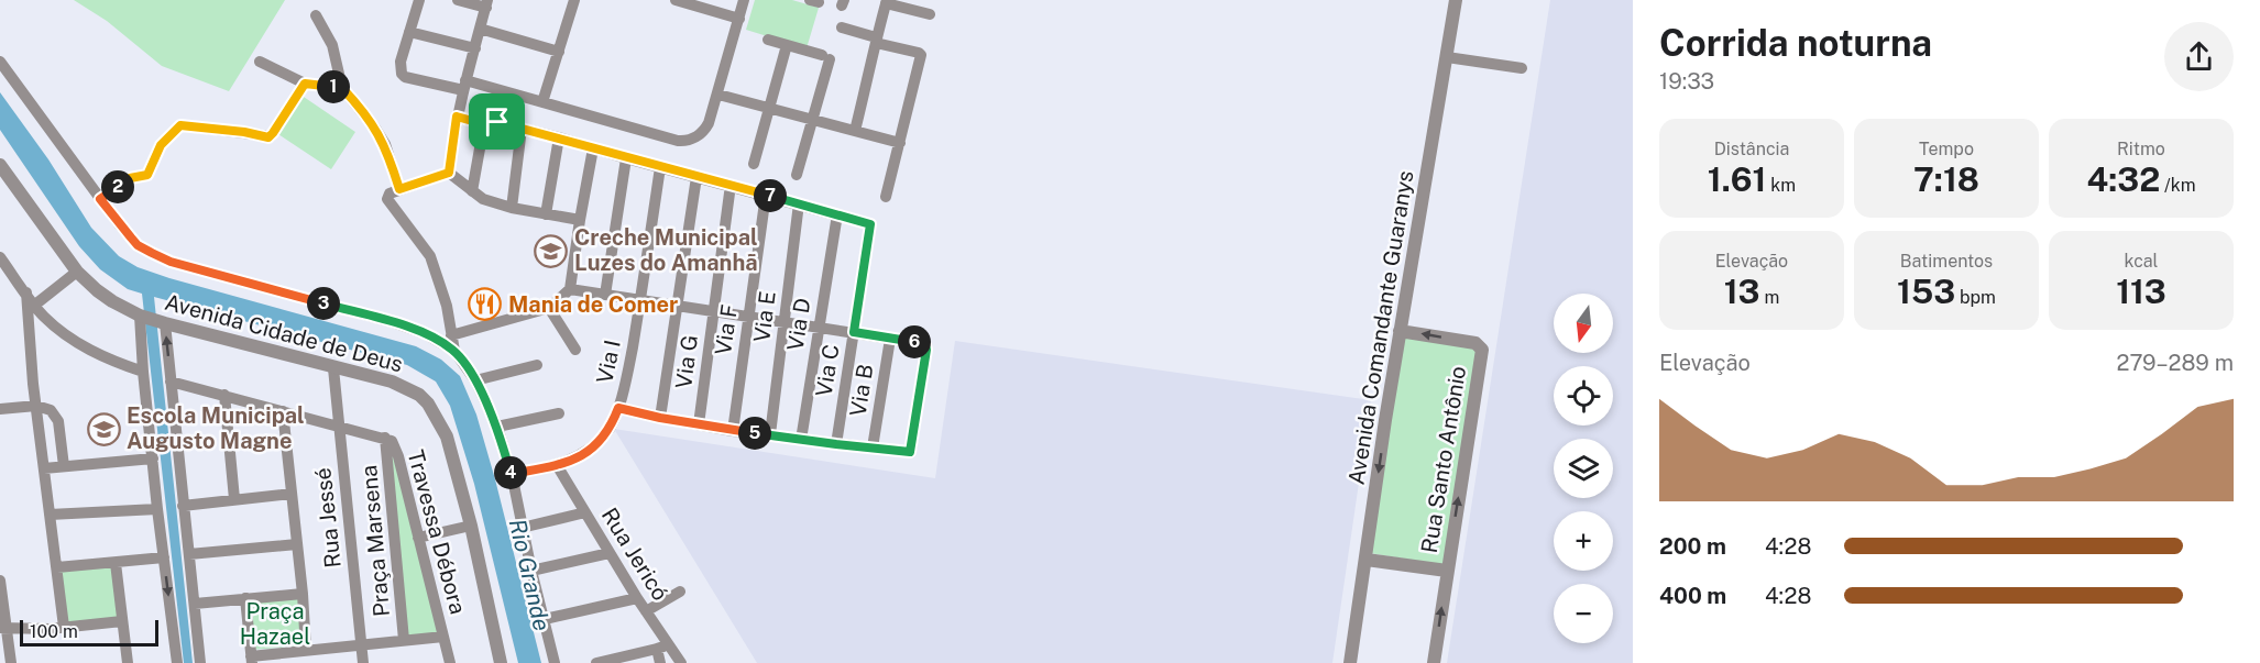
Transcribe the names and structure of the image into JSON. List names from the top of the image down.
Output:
{
  "streets": {
    "street": [
      "Via E",
      "Via D",
      "Avenida Comandante Guaranys",
      "Via F",
      "Avenida Cidade de Deus",
      "Via I",
      "Via G",
      "Via C",
      "Via B",
      "Rua Santo Antônio",
      "Rua Jessé",
      "Travessa Débora",
      "Praça Marsena",
      "Rua Jericó"
    ]
  },
  "crossings": [
    ["Via D", "Via C"],
    ["Avenida Comandante Guaranys", "Rua Santo Antônio"],
    ["Avenida Cidade de Deus", "Rua Jessé"],
    ["Via I", "Rua Jericó"],
    ["Rua Jessé", "Travessa Débora"],
    ["Travessa Débora", "Praça Marsena"]
  ],
  "one_way": ["Rua Santo Antônio"],
  "water": ["Rio Grande"],
  "parks": ["Praça Hazael"],
  "places": {
    "school or university": ["Creche Municipal Luzes do Amanhã", "Escola Municipal Augusto Magne"],
    "restaurant": ["Mania de Comer"]
  },
  "scale_bar": "100 m",
  "north": "bottom",
  "page": {
    "heading": ["Corrida noturna", "19:33"],
    "pins": [
      "1",
      "2",
      "7",
      "3",
      "6",
      "5",
      "4"
    ],
    "stats": [
      ["Distância", "1.61 km"],
      ["Tempo", "7:18"],
      ["Ritmo", "4:32 /km"],
      ["Elevação", "13 m"],
      ["Batimentos", "153 bpm"],
      ["kcal", "113"]
    ],
    "map_buttons": ["+", "−"],
    "chart": ["Elevação", "279–289 m"],
    "list": [
      {
        "name": "200 m",
        "note": "4:28"
      },
      {
        "name": "400 m",
        "note": "4:28"
      }
    ],
    "scale": "100 m"
  }
}
